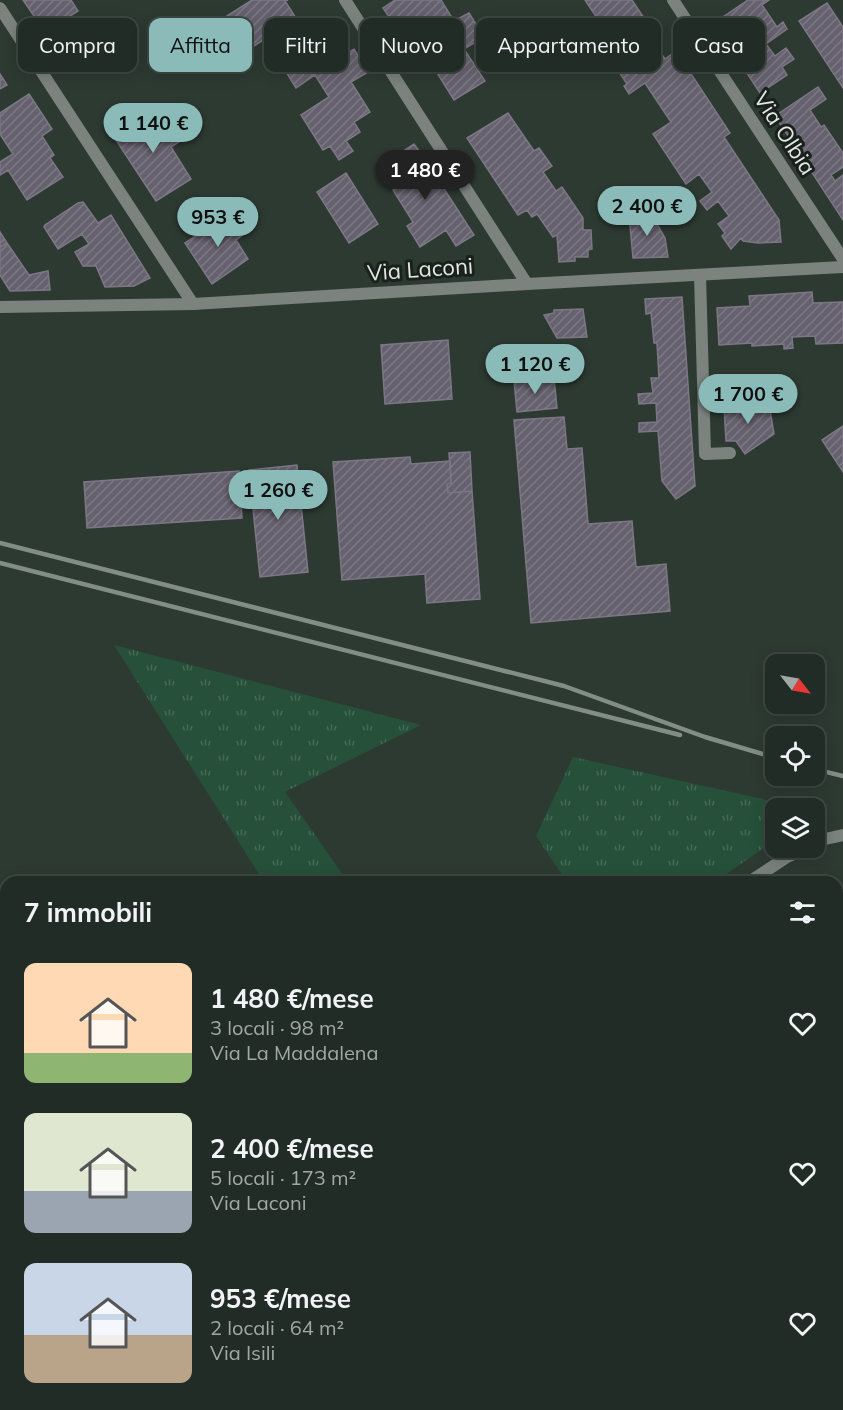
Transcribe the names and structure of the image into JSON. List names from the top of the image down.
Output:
{
  "streets": {
    "street": ["Via Olbia", "Via Laconi"]
  },
  "north": "bottom right",
  "page": {
    "chip": [
      "Compra",
      "Affitta",
      "Filtri",
      "Nuovo",
      "Appartamento",
      "Casa"
    ],
    "price": [
      "1 140 €",
      "1 480 €",
      "2 400 €",
      "953 €",
      "1 120 €",
      "1 700 €",
      "1 260 €"
    ],
    "heading": "7 immobili",
    "list": [
      {
        "name": "1 480 €/mese",
        "note": "3 locali · 98 m² · Via La Maddalena"
      },
      {
        "name": "2 400 €/mese",
        "note": "5 locali · 173 m² · Via Laconi"
      },
      {
        "name": "953 €/mese",
        "note": "2 locali · 64 m² · Via Isili"
      }
    ]
  }
}
